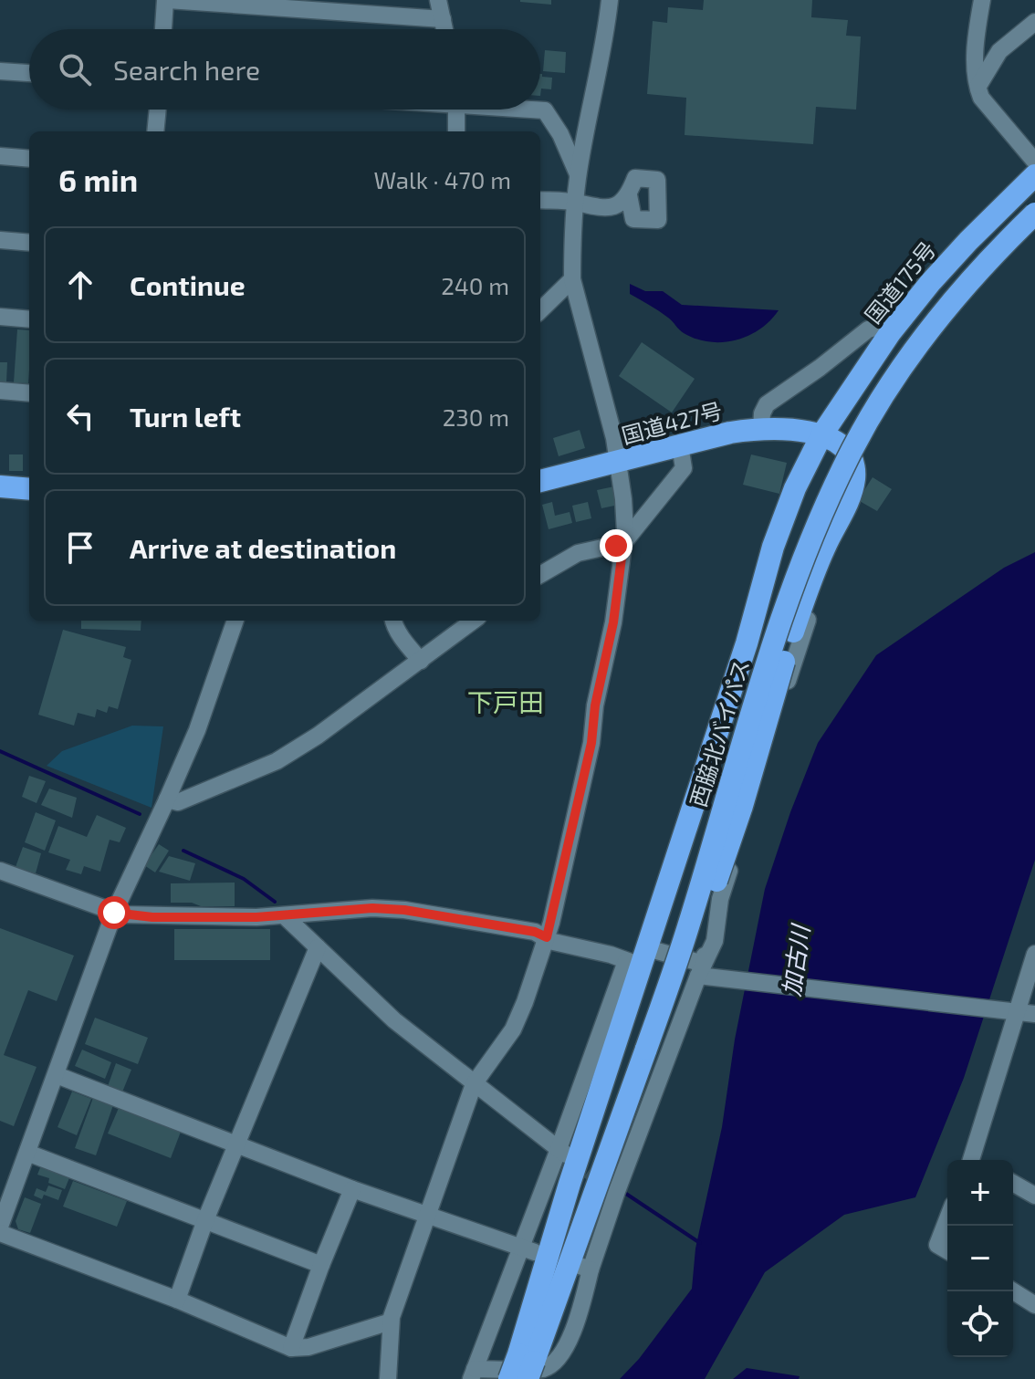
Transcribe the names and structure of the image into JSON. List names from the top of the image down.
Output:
{
  "streets": {
    "highway": ["国道175号", "国道427号", "西脇北バイパス"]
  },
  "crossings": [
    ["国道175号", "国道427号"]
  ],
  "districts": ["下戸田"],
  "water": ["加古川"],
  "page": {
    "search": "Search here",
    "heading": ["6 min", "Walk · 470 m"],
    "list": [
      ["Continue", "240 m"],
      ["Turn left", "230 m"],
      "Arrive at destination"
    ],
    "map_buttons": ["+", "−"]
  }
}
